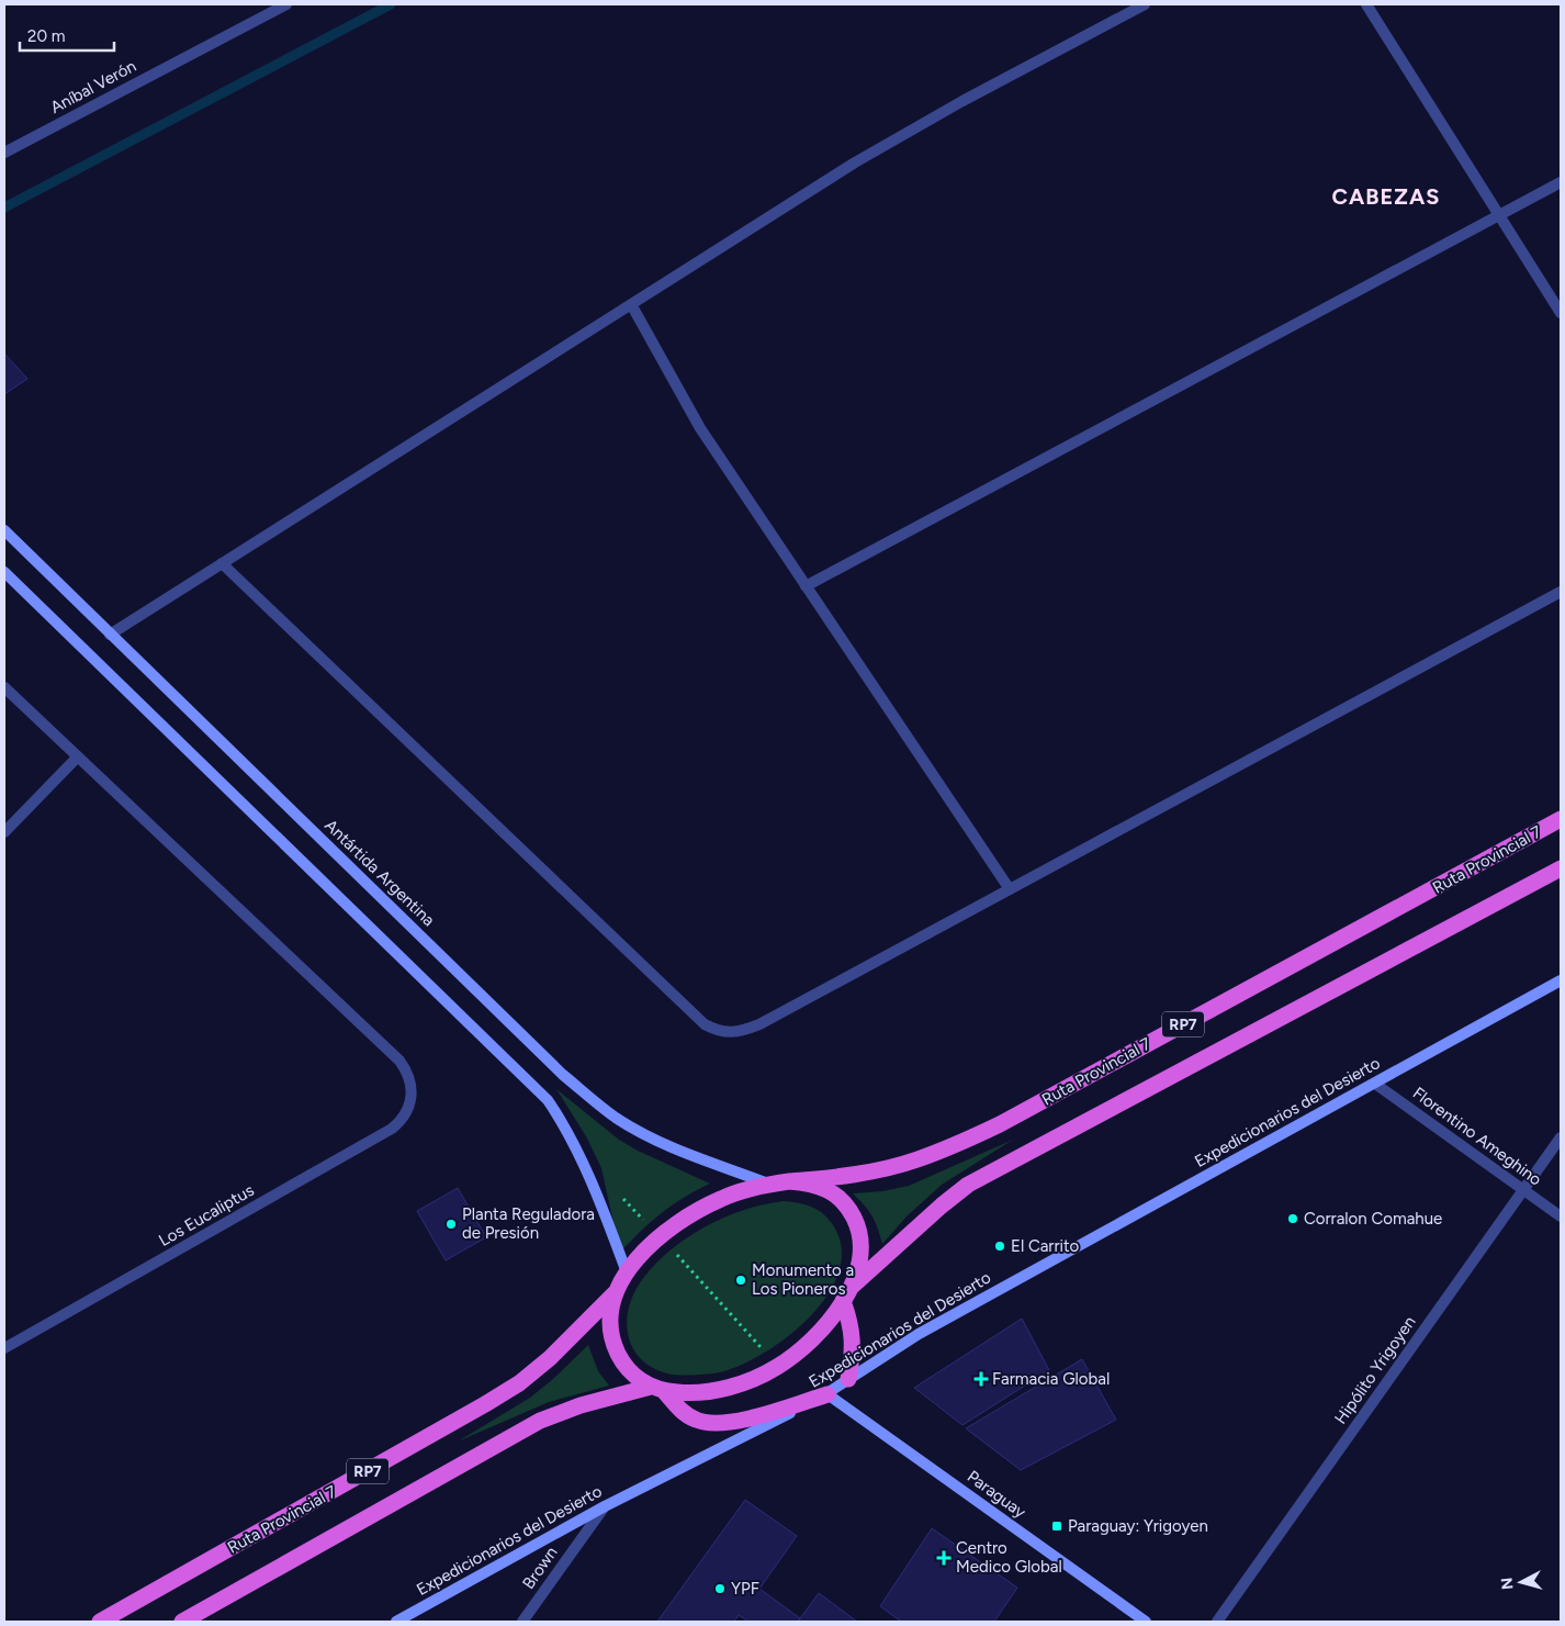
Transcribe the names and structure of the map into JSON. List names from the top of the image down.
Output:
{
  "streets": {
    "highway": ["Ruta Provincial 7", "RP7"],
    "main road": ["Antártida Argentina", "Expedicionarios del Desierto", "Paraguay"],
    "street": [
      "Aníbal Verón",
      "Florentino Ameghino",
      "Los Eucaliptus",
      "Hipólito Yrigoyen",
      "Brown"
    ]
  },
  "crossings": [
    ["Ruta Provincial 7", "RP7"],
    ["Antártida Argentina", "RP7"],
    ["Expedicionarios del Desierto", "Florentino Ameghino"],
    ["Expedicionarios del Desierto", "Paraguay"],
    ["Expedicionarios del Desierto", "Brown"],
    ["Florentino Ameghino", "Hipólito Yrigoyen"]
  ],
  "districts": ["CABEZAS"],
  "places": {
    "other": [
      "Corralon Comahue",
      "Planta Reguladora de Presión",
      "El Carrito",
      "Monumento a Los Pioneros",
      "YPF"
    ],
    "health": ["Farmacia Global", "Centro Medico Global"],
    "transit": ["Paraguay: Yrigoyen"]
  },
  "scale_bar": "20 m",
  "north": "left"
}
